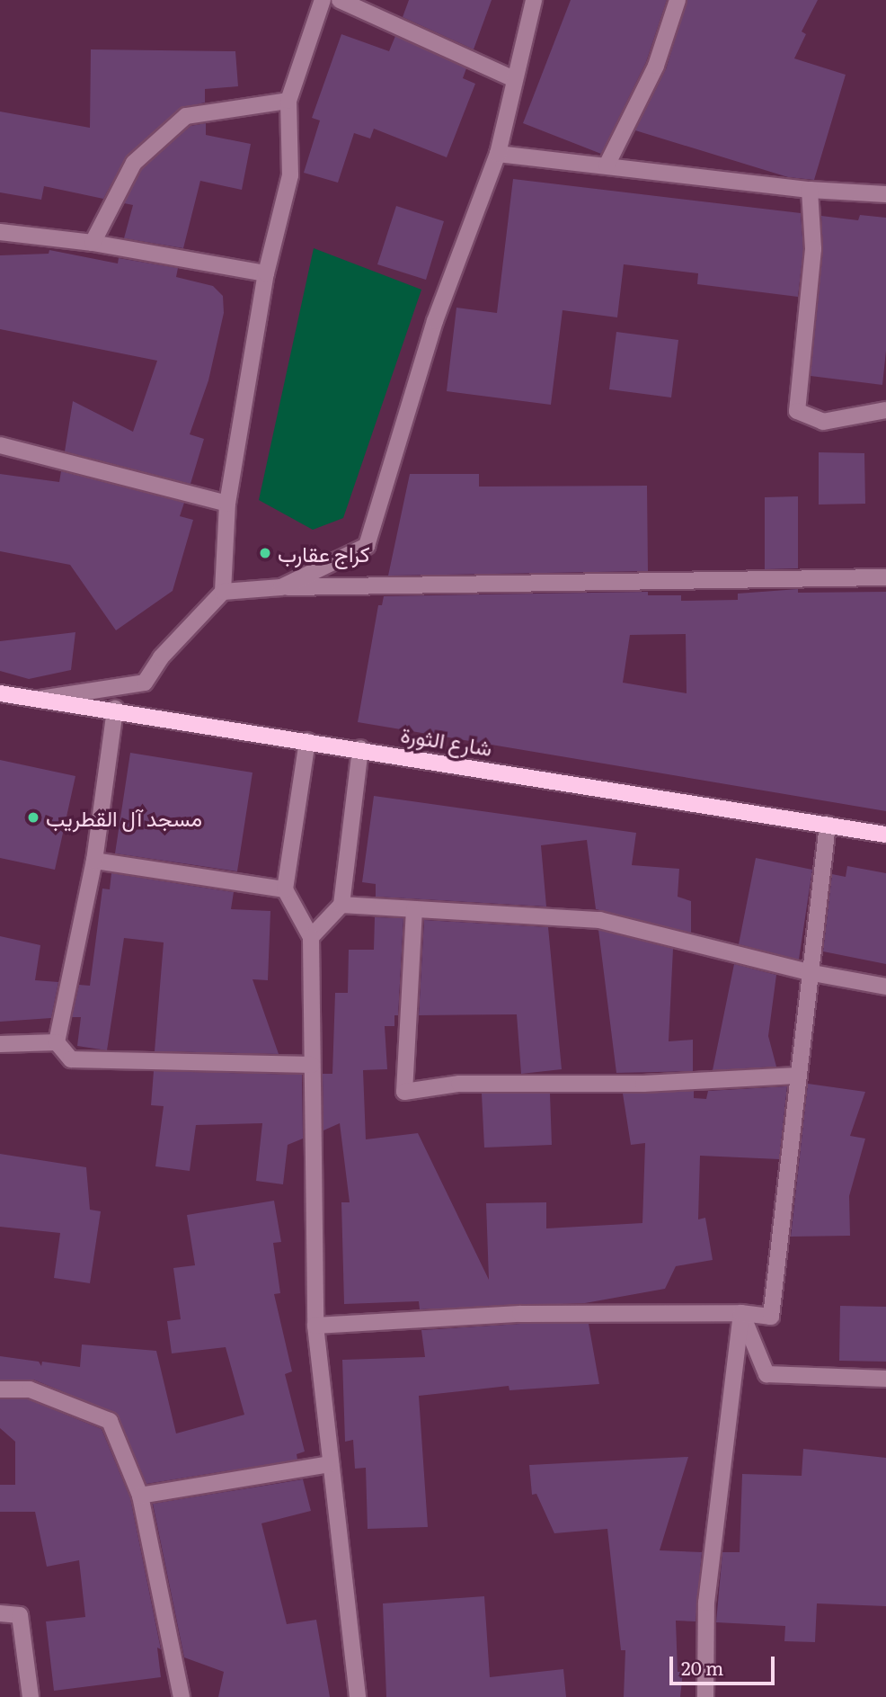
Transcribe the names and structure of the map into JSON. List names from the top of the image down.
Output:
{
  "streets": {
    "main road": ["شارع الثورة"]
  },
  "places": ["كراج عقارب", "مسجد آل القطريب"],
  "scale_bar": "20 m"
}
